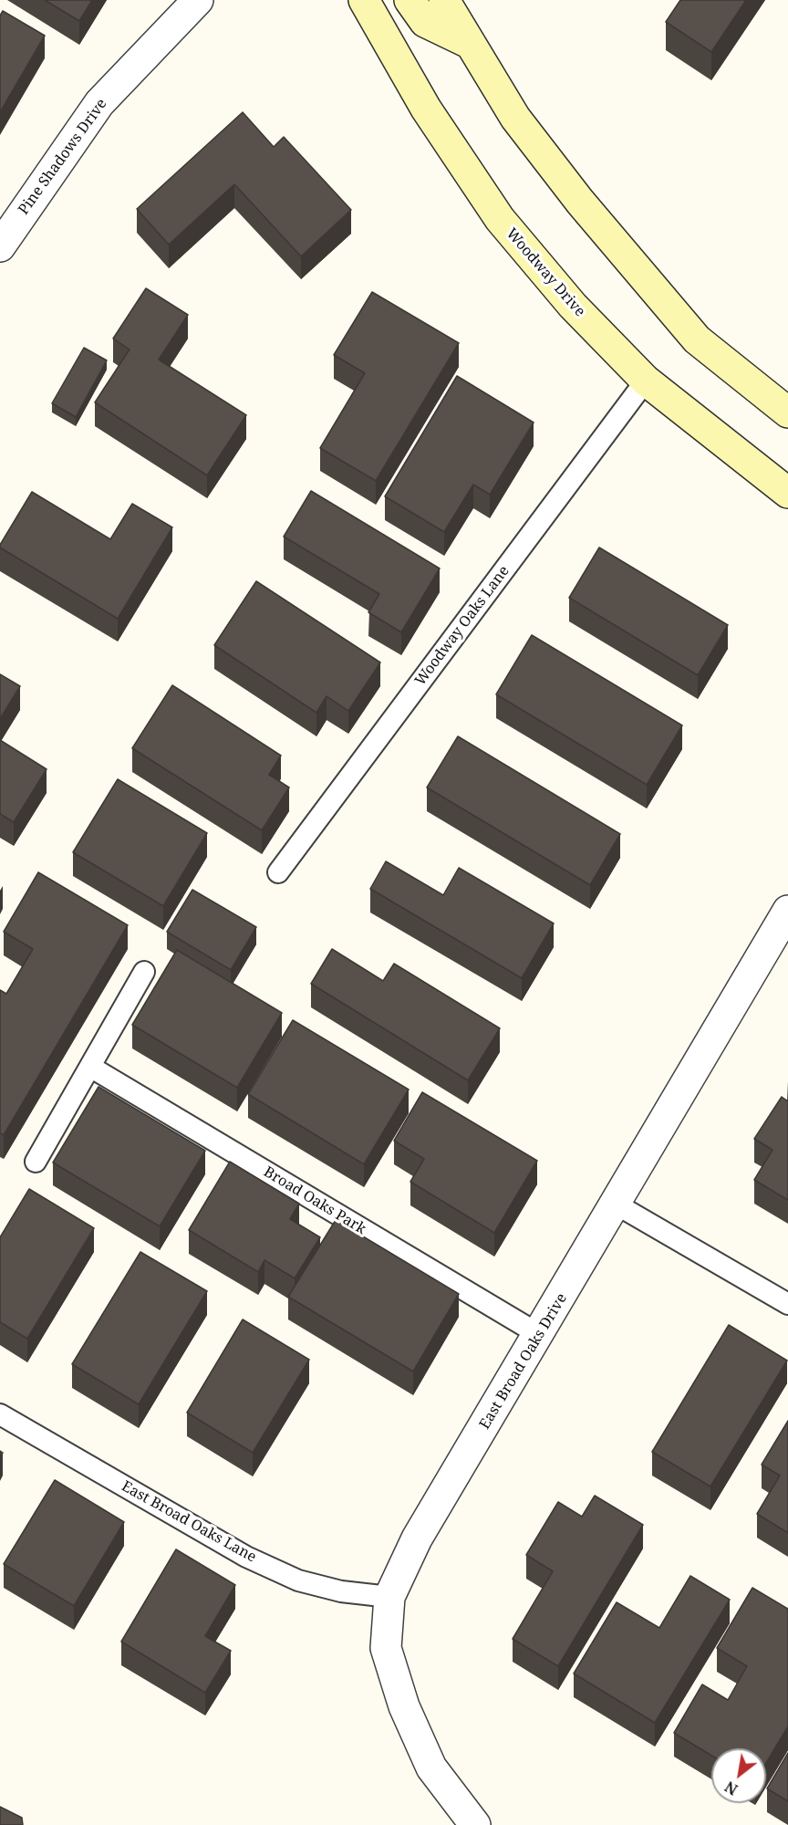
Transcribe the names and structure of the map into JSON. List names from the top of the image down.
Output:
{
  "streets": {
    "main road": ["Woodway Drive"],
    "street": ["Pine Shadows Drive", "East Broad Oaks Drive"],
    "lane": ["Woodway Oaks Lane", "Broad Oaks Park", "East Broad Oaks Lane"]
  },
  "crossings": [
    ["Woodway Drive", "Woodway Oaks Lane"],
    ["Broad Oaks Park", "East Broad Oaks Drive"],
    ["East Broad Oaks Drive", "East Broad Oaks Lane"]
  ],
  "north": "bottom left"
}
